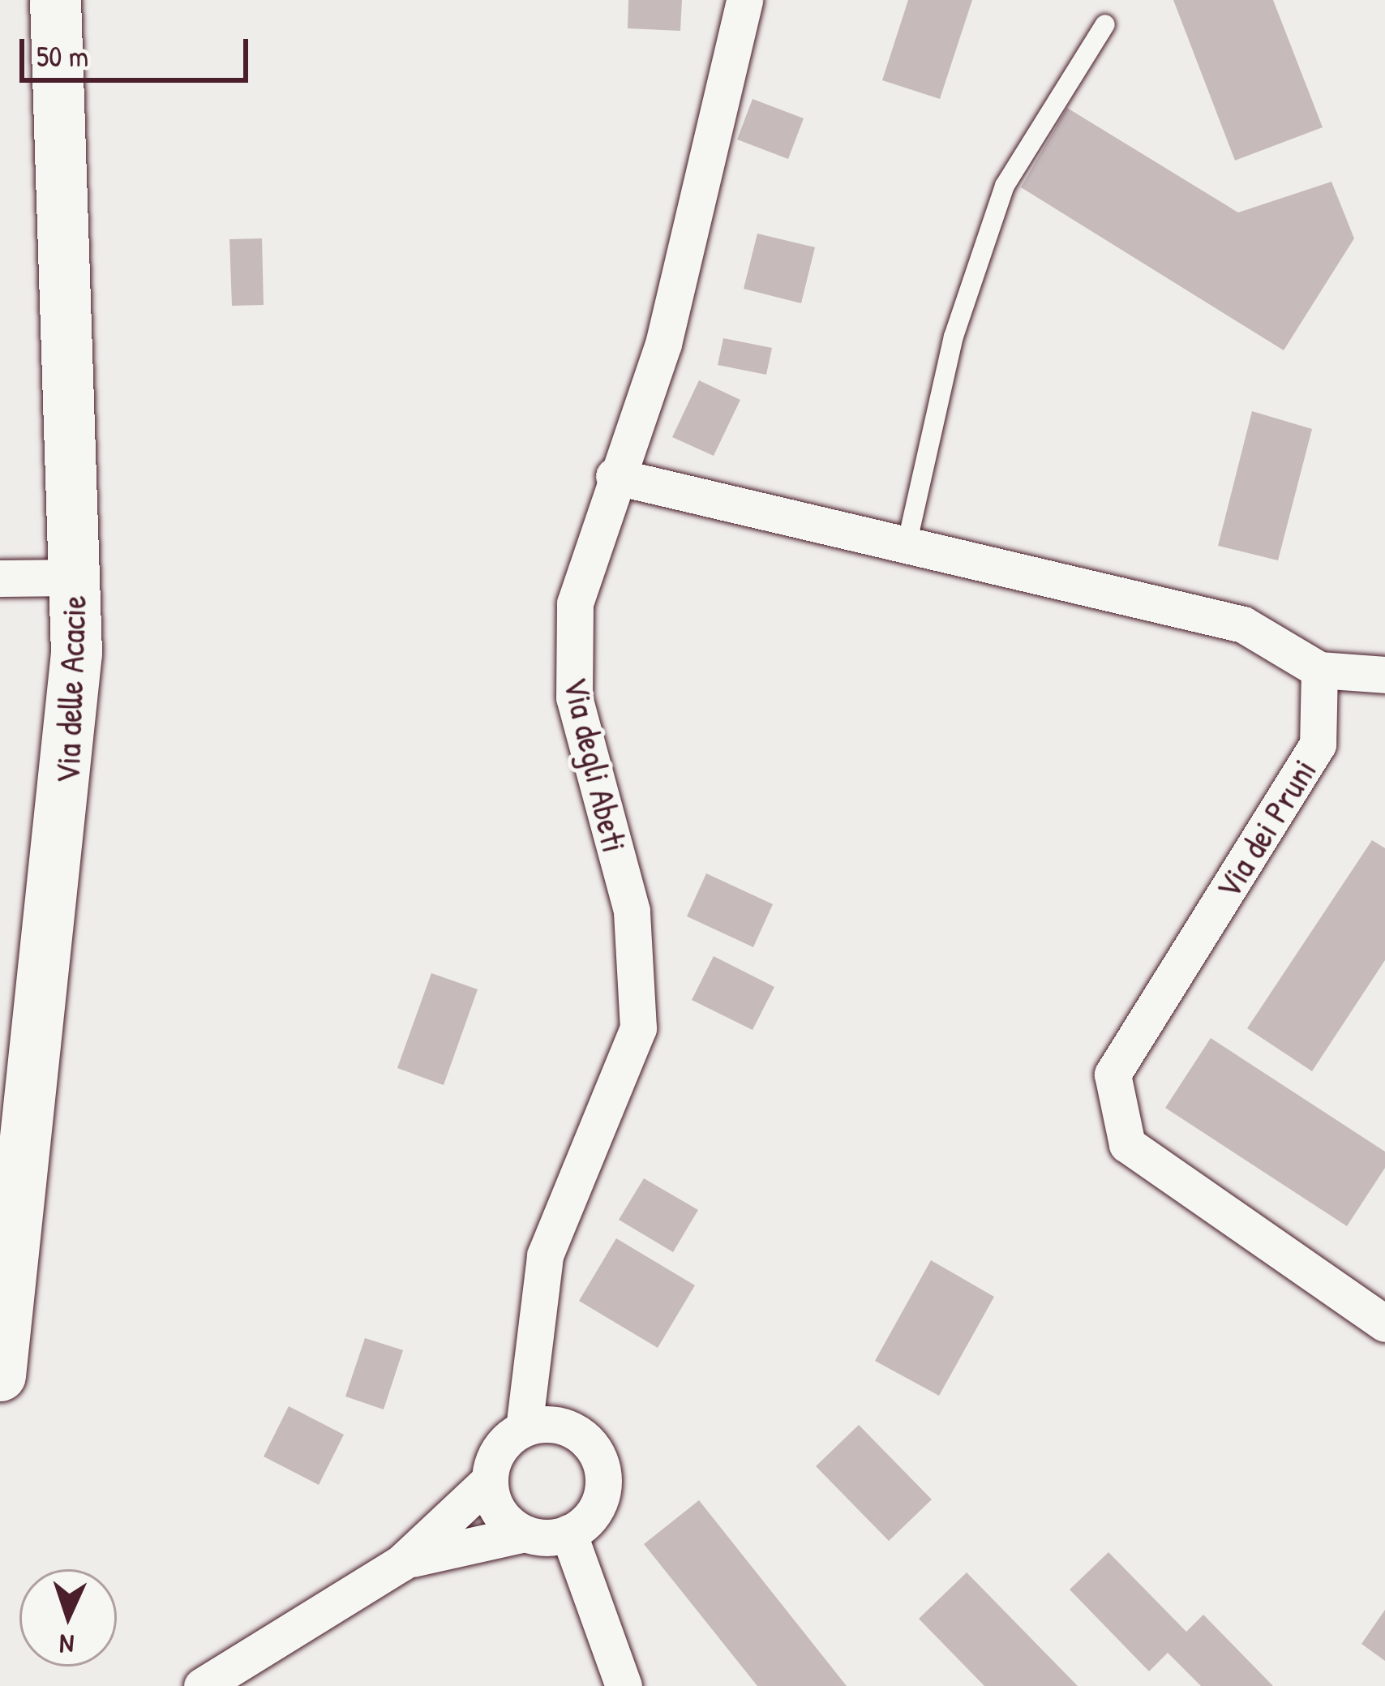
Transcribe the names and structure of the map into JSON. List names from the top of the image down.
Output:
{
  "streets": {
    "street": ["Via delle Acacie", "Via degli Abeti", "Via dei Pruni"]
  },
  "scale_bar": "50 m",
  "north": "bottom"
}
